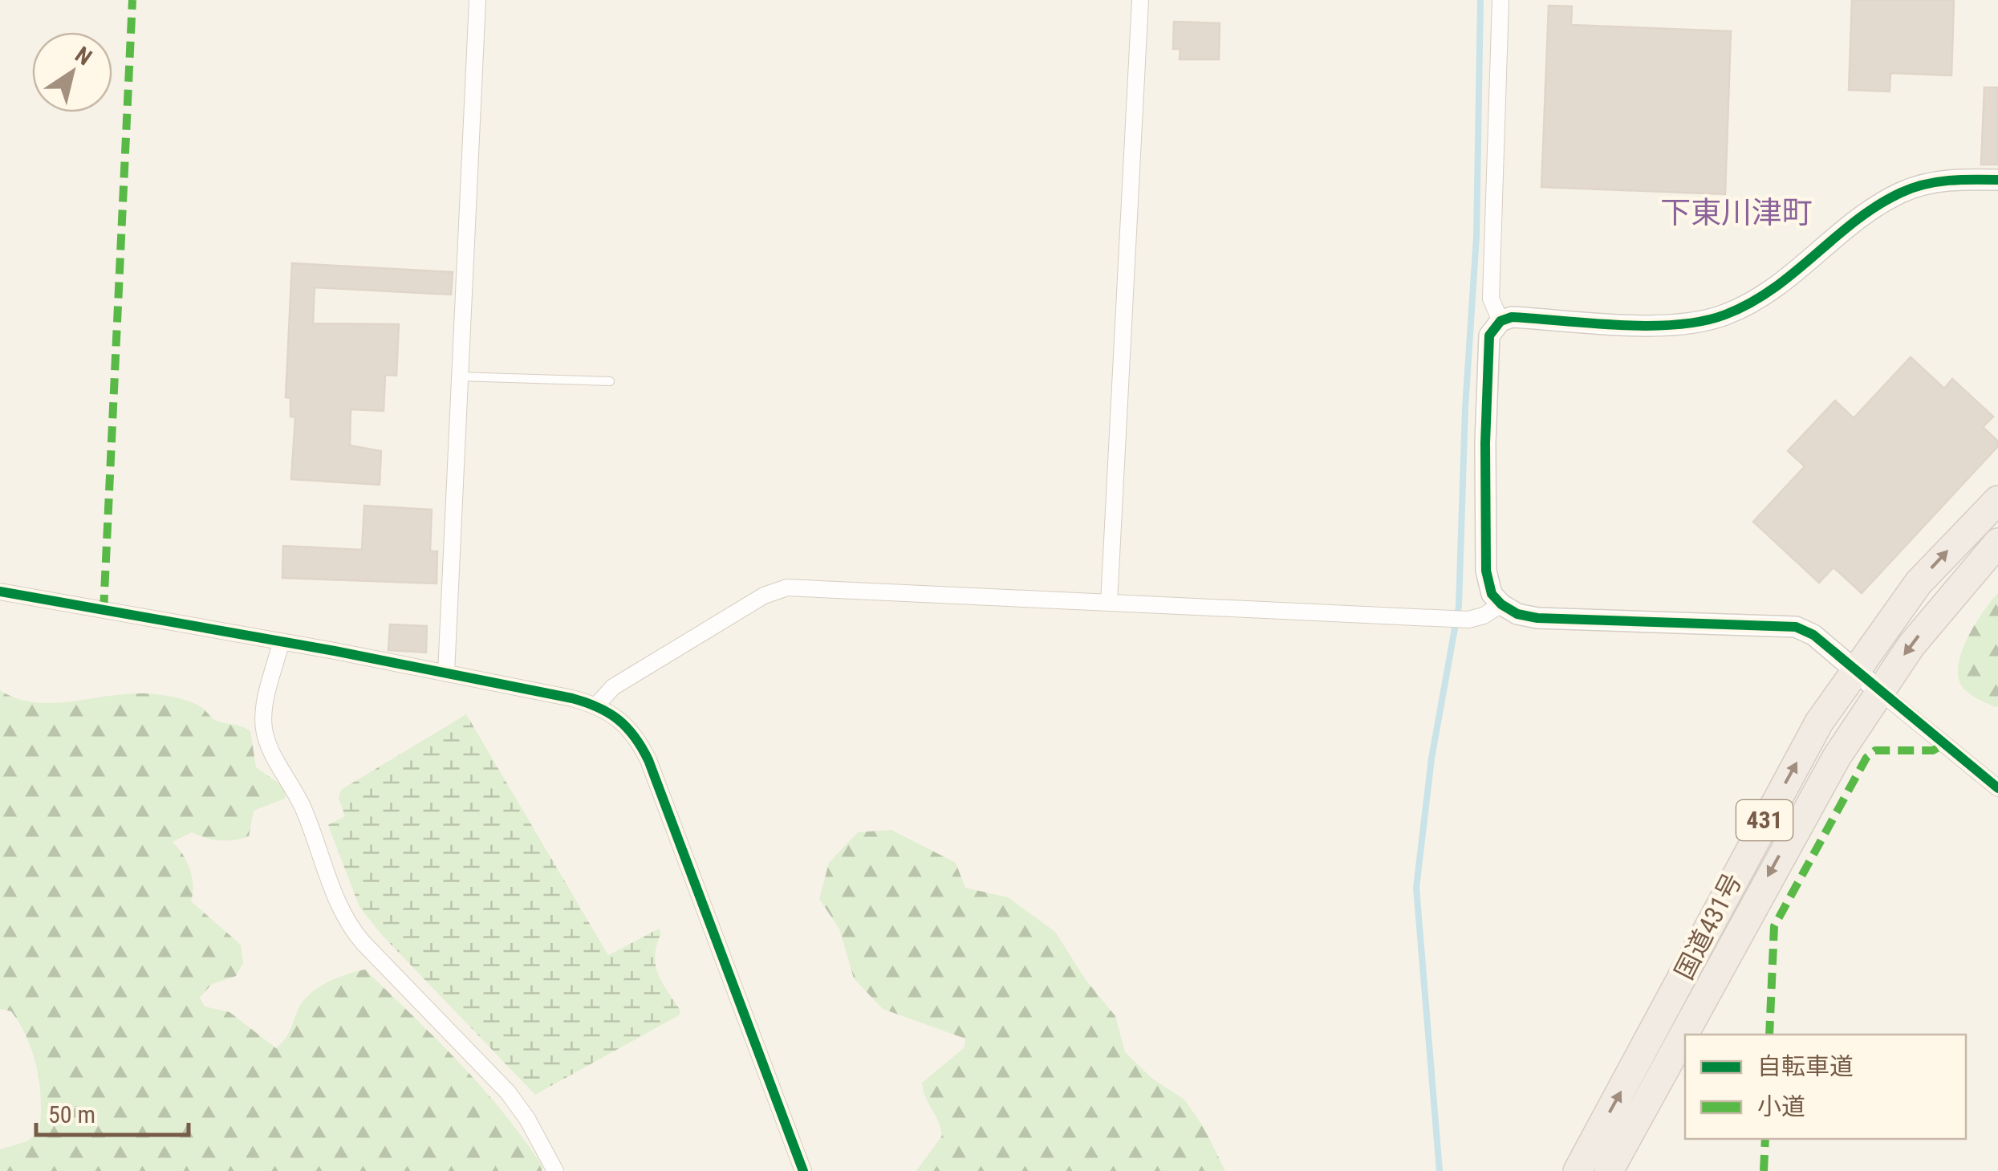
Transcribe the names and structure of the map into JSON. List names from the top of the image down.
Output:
{
  "streets": {
    "highway": ["431", "国道431号"]
  },
  "districts": ["下東川津町"],
  "legend": ["自転車道", "小道"],
  "scale_bar": "50 m",
  "north": "top right"
}
